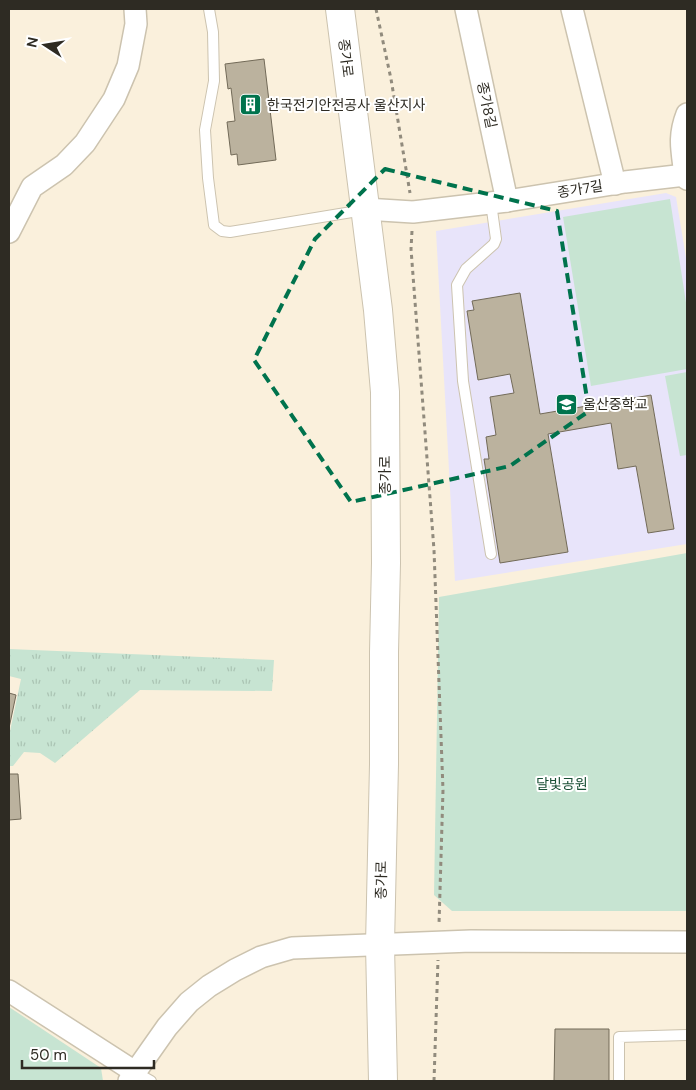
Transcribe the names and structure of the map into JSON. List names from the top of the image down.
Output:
{
  "streets": {
    "main road": ["종가로"],
    "street": ["종가8길", "종가7길"]
  },
  "crossings": [
    ["종가로", "종가7길"],
    ["종가8길", "종가7길"]
  ],
  "parks": ["달빛공원"],
  "places": {
    "building": ["한국전기안전공사 울산지사"],
    "school or university": ["울산중학교"]
  },
  "scale_bar": "50 m",
  "north": "left"
}
